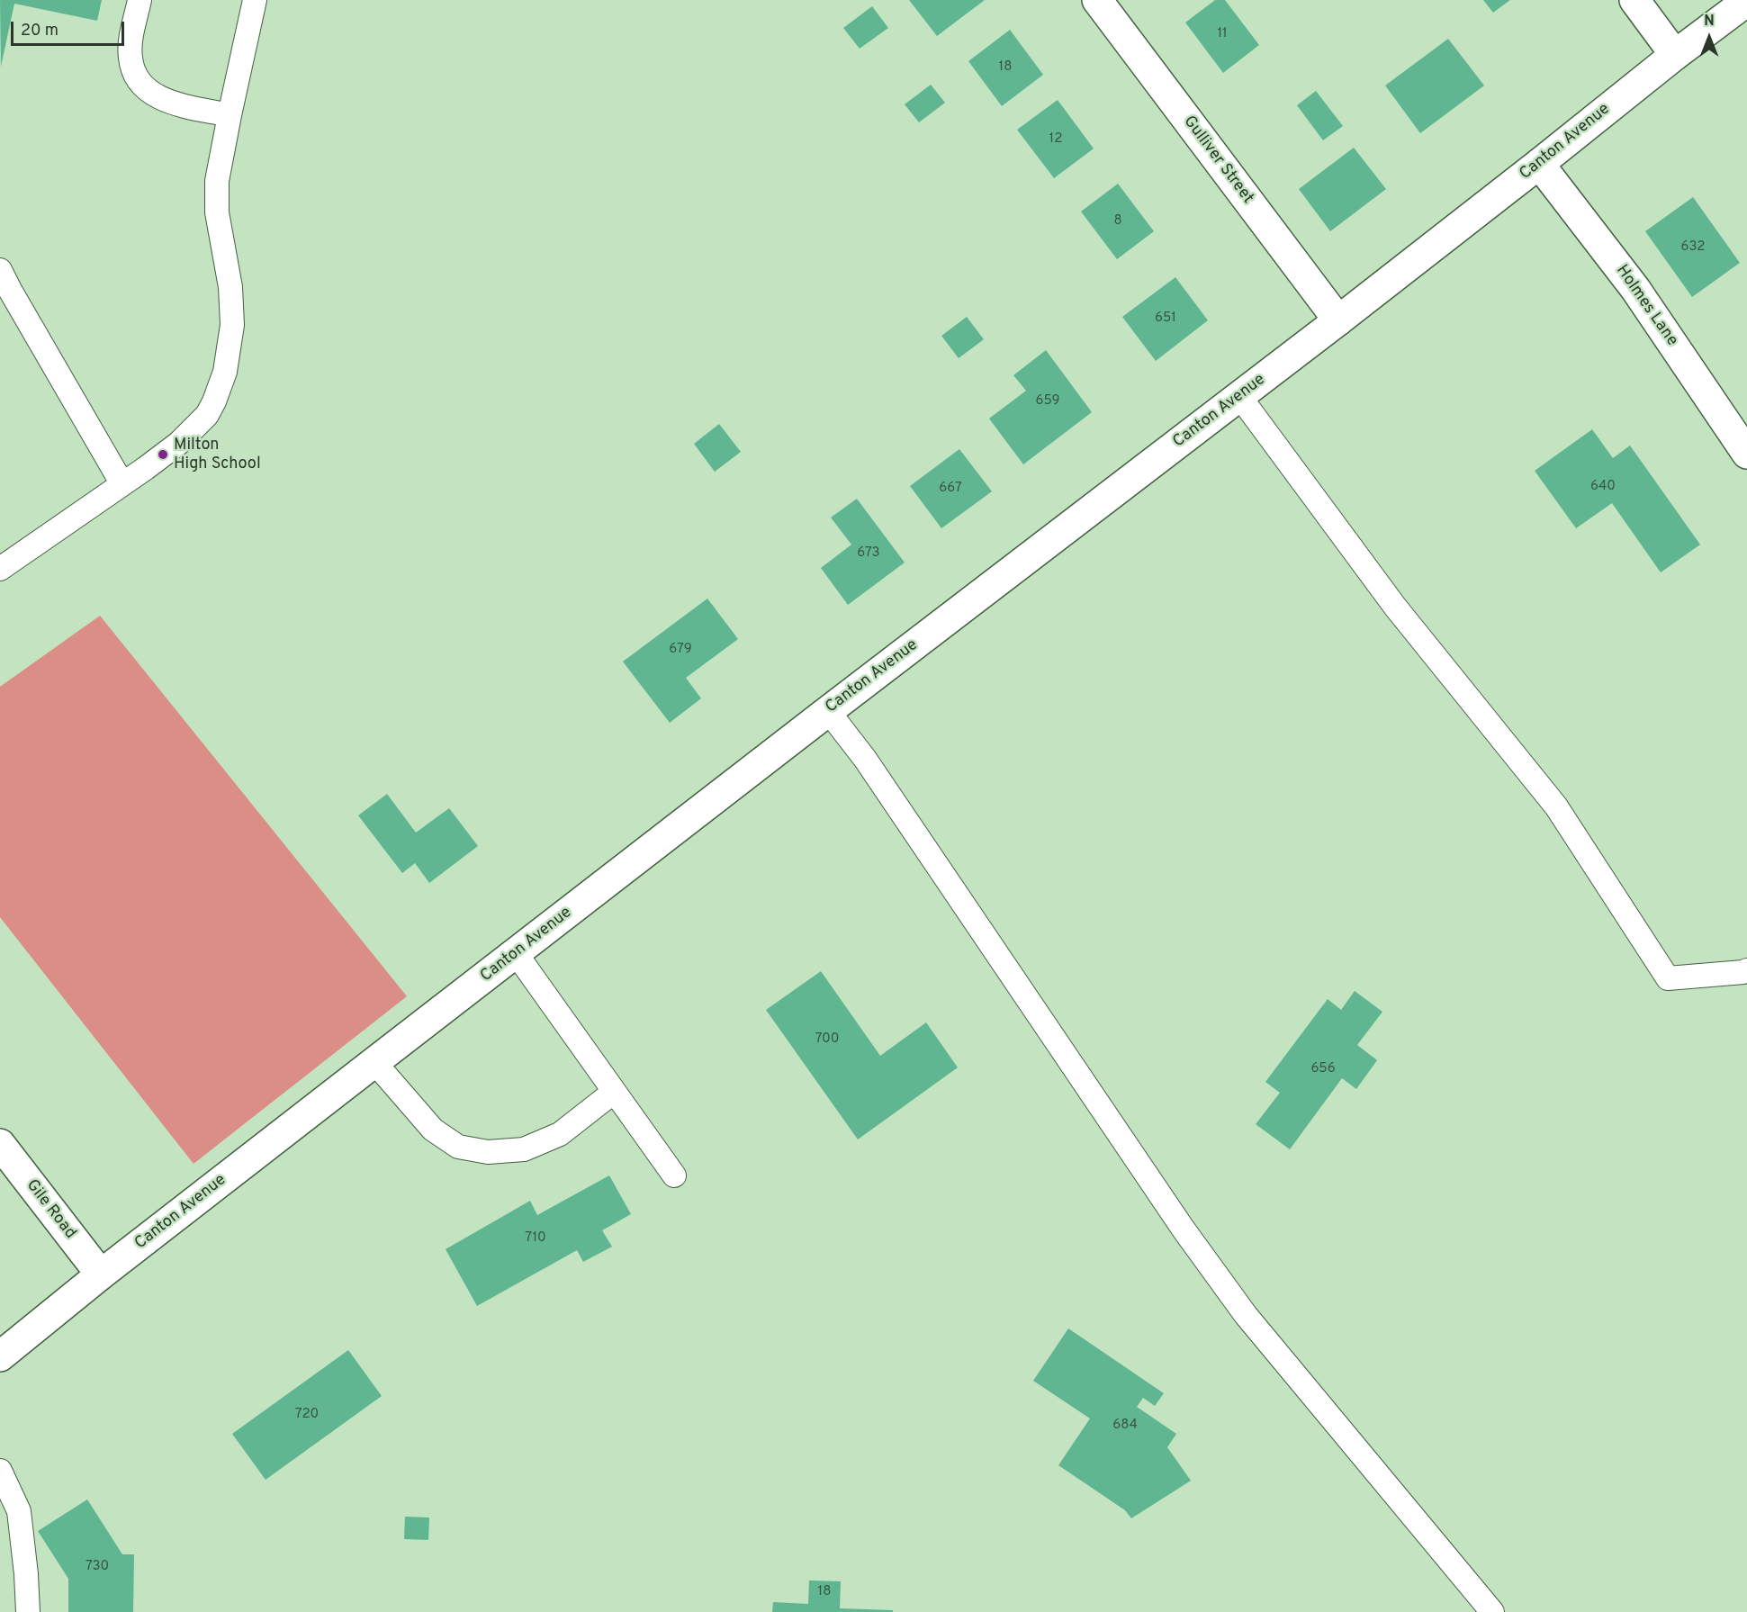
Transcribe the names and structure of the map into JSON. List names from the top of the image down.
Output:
{
  "streets": {
    "main road": [
      "Canton Avenue",
      "Gulliver Street",
      "Holmes Lane",
      "Gile Road"
    ]
  },
  "crossings": [
    ["Canton Avenue", "Gulliver Street"],
    ["Canton Avenue", "Holmes Lane"],
    ["Canton Avenue", "Gile Road"]
  ],
  "places": ["Milton High School"],
  "house_numbers": [
    "11",
    "18",
    "12",
    "8",
    "632",
    "651",
    "659",
    "640",
    "667",
    "673",
    "679",
    "700",
    "656",
    "710",
    "720",
    "684",
    "730",
    "18"
  ],
  "scale_bar": "20 m",
  "north": "top"
}
